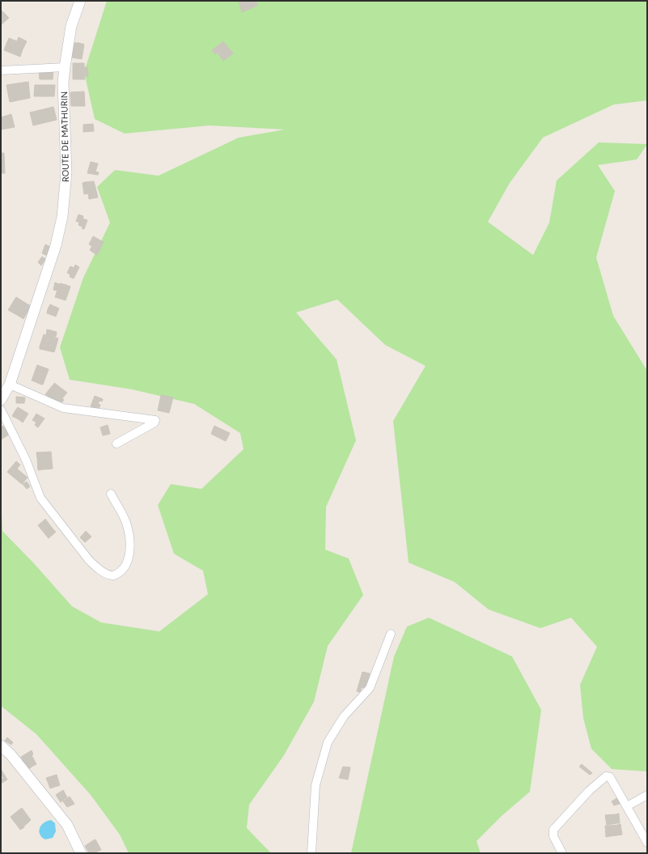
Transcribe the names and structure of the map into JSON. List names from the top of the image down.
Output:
{
  "streets": {
    "street": ["ROUTE DE MATHURIN"]
  }
}
